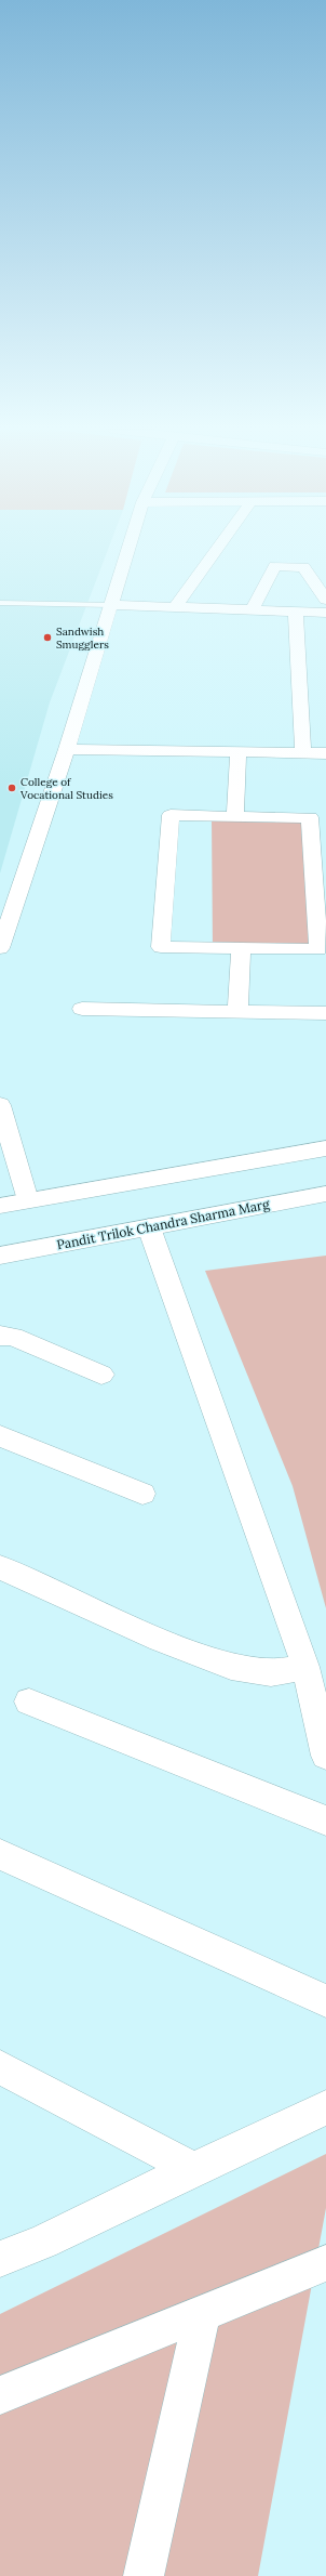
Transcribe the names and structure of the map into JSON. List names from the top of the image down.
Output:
{
  "streets": {
    "street": ["Pandit Trilok Chandra Sharma Marg"]
  },
  "places": ["Sandwish Smugglers", "College of Vocational Studies"]
}
